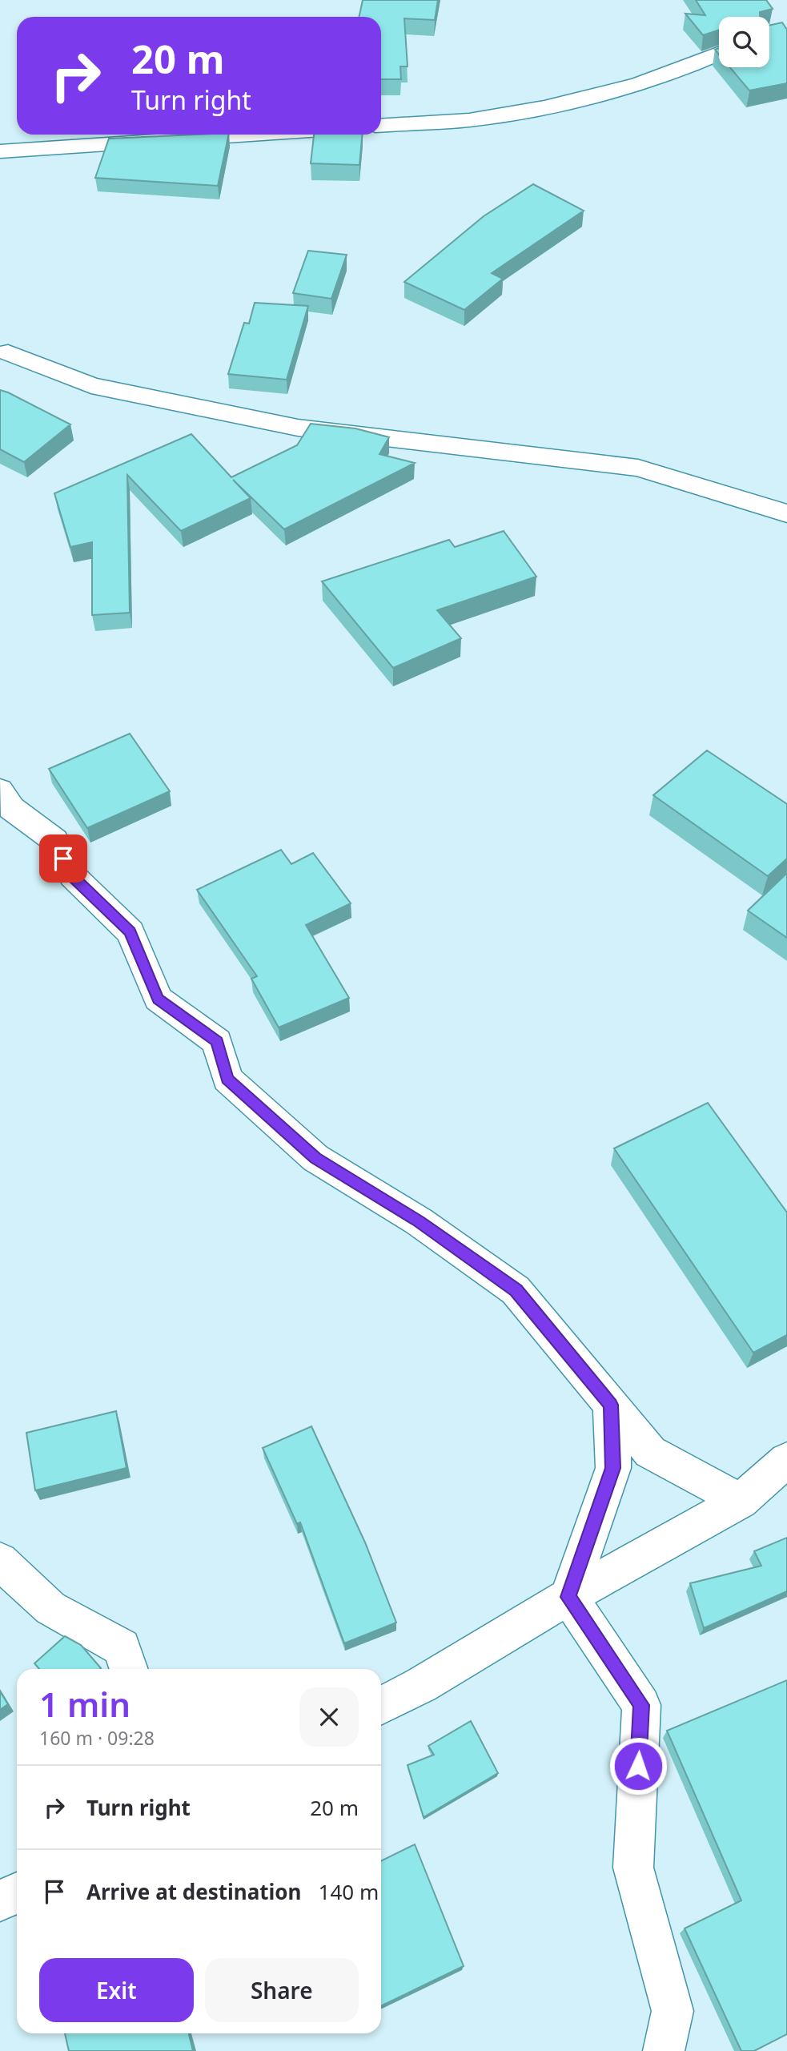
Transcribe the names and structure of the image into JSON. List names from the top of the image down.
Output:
{
  "page": {
    "turn": ["20 m", "Turn right"],
    "heading": ["1 min", "160 m · 09:28"],
    "list": [
      {
        "name": "Turn right",
        "value": "20 m"
      },
      {
        "name": "Arrive at destination",
        "value": "140 m"
      }
    ],
    "buttons": ["Exit", "Share"]
  }
}
